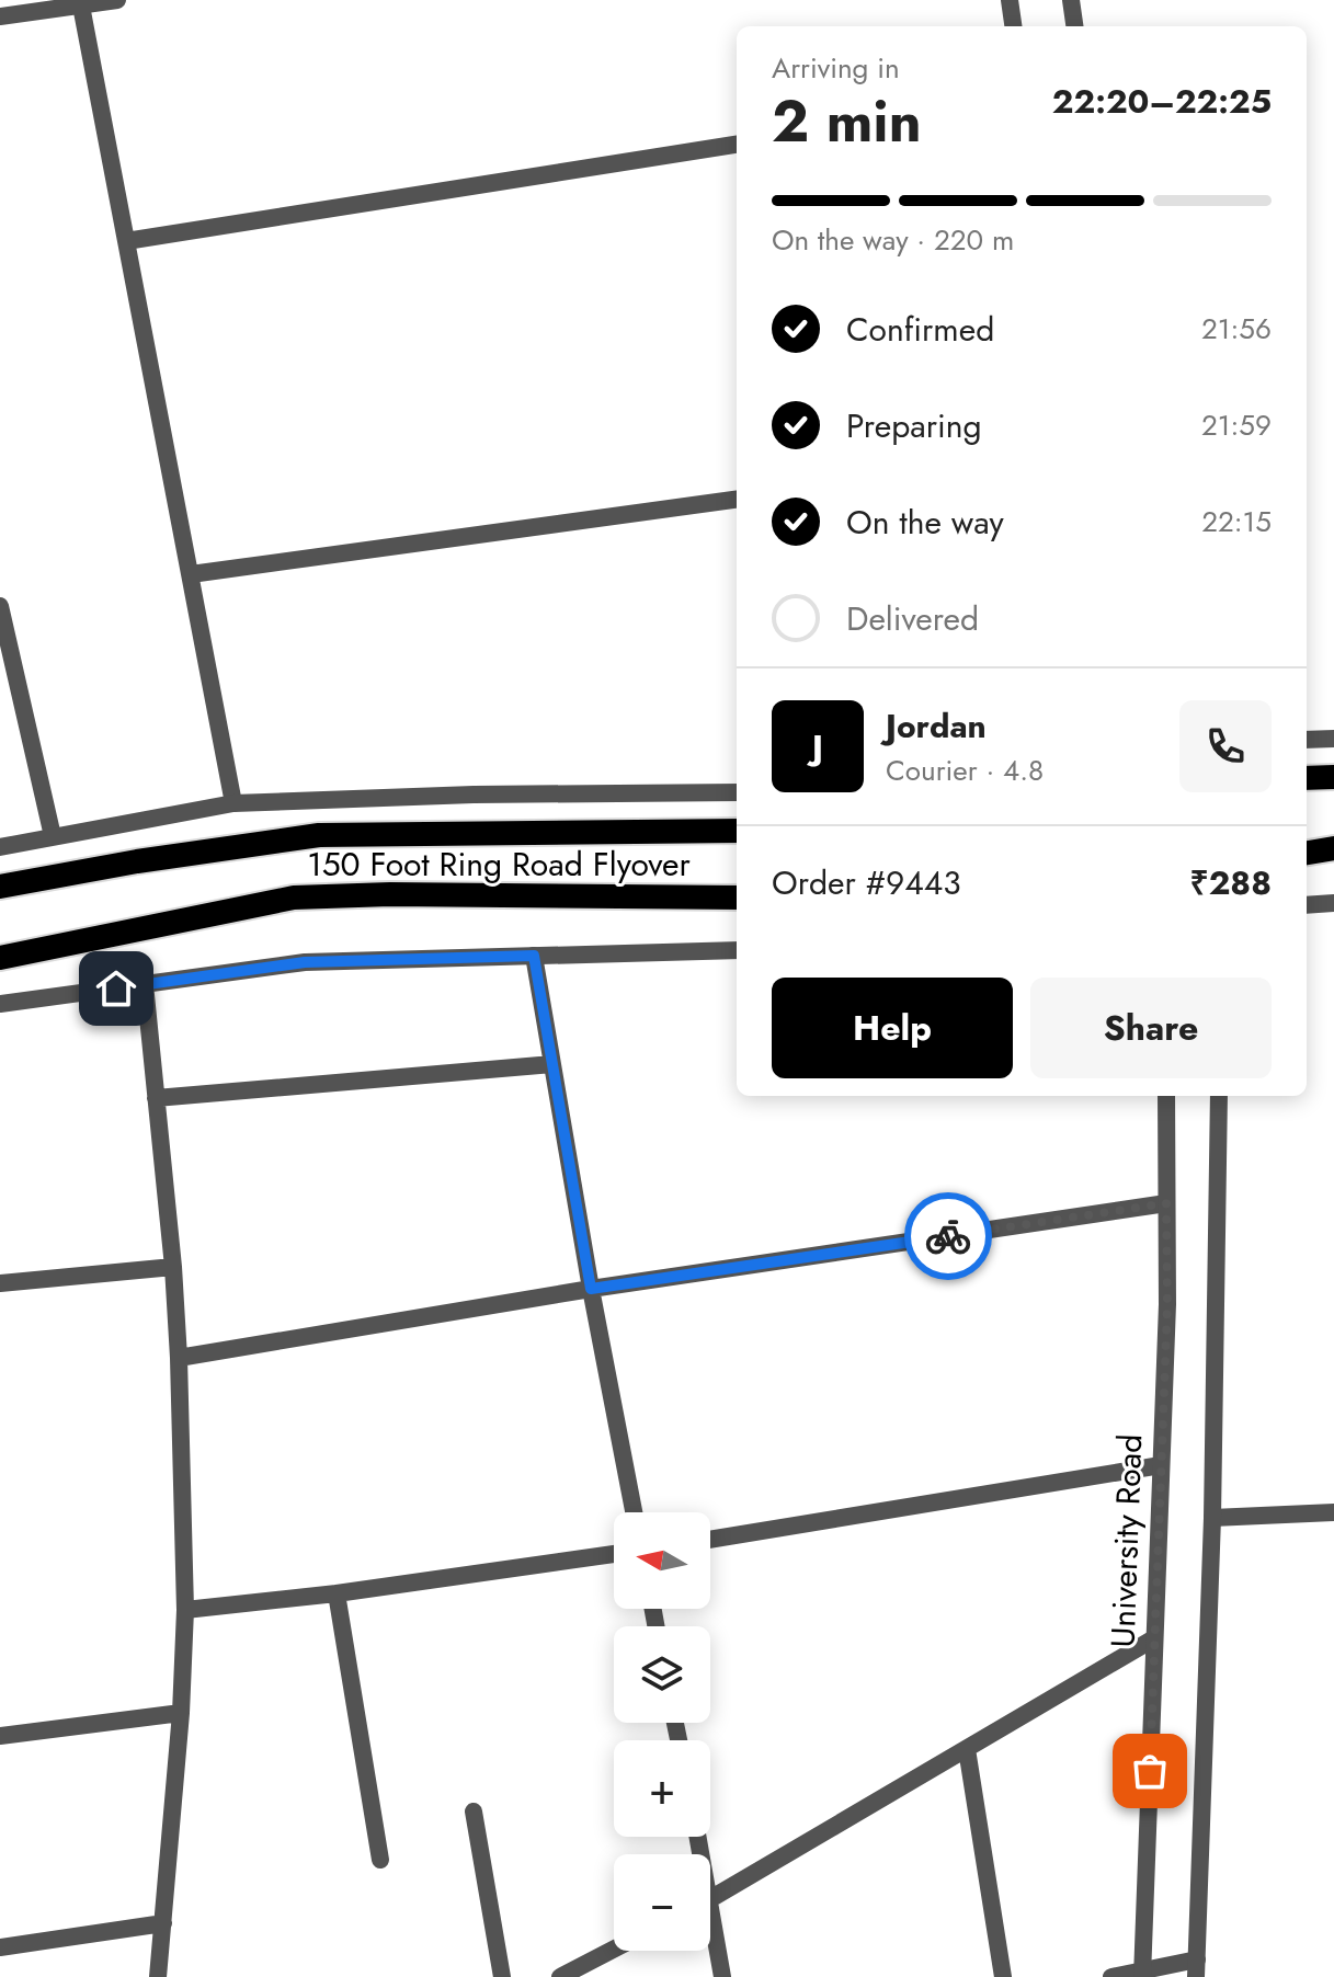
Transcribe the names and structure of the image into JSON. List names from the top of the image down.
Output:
{
  "streets": {
    "highway": ["150 Foot Ring Road Flyover"],
    "street": ["University Road"]
  },
  "north": "left",
  "page": {
    "heading": ["2 min", "Arriving in", "22:20–22:25"],
    "panel": [
      "Jordan",
      "Courier · 4.8",
      "Order #9443",
      "₹288"
    ],
    "bar": "On the way · 220 m",
    "list": [
      ["Confirmed", "21:56"],
      ["Preparing", "21:59"],
      ["On the way", "22:15"],
      "Delivered"
    ],
    "round": "J",
    "buttons": ["Help", "Share"],
    "map_buttons": ["+", "−"]
  }
}
